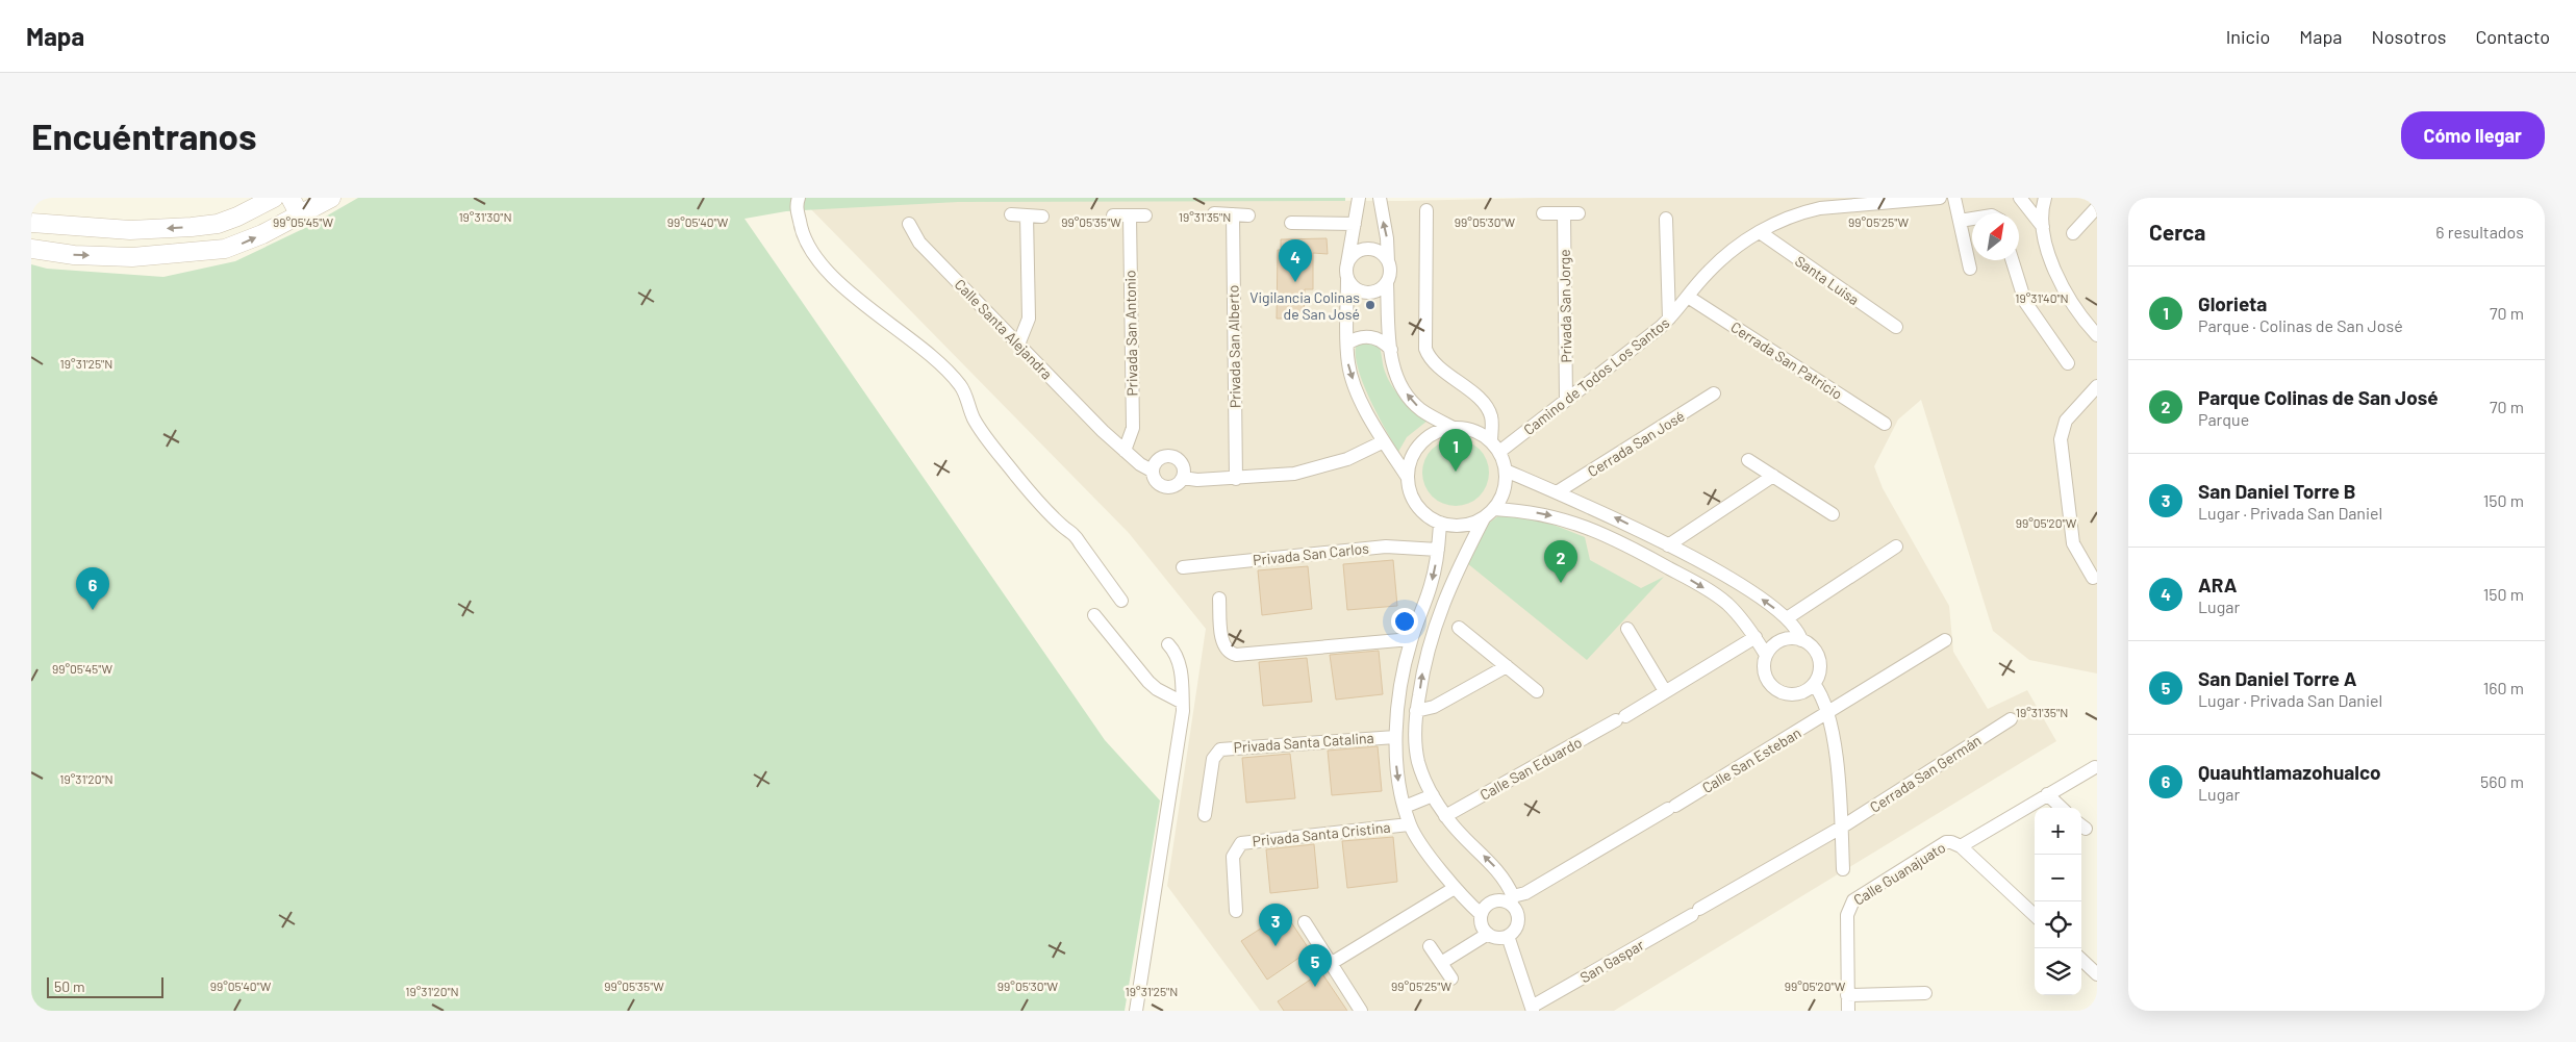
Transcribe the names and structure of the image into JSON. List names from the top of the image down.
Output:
{
  "streets": {
    "street": [
      "Santa Luisa",
      "Privada San Jorge",
      "Calle Santa Alejandra",
      "Privada San Antonio",
      "Privada San Alberto",
      "Cerrada San Patricio",
      "Camino de Todos Los Santos",
      "Cerrada San José",
      "Privada San Carlos",
      "Privada Santa Catalina",
      "Calle San Esteban",
      "Calle San Eduardo",
      "Cerrada San Germán",
      "Privada Santa Cristina",
      "Calle Guanajuato",
      "San Gaspar"
    ]
  },
  "crossings": [
    ["Santa Luisa", "Camino de Todos Los Santos"],
    ["Privada San Jorge", "Camino de Todos Los Santos"],
    ["Calle Santa Alejandra", "Privada San Antonio"],
    ["Cerrada San Patricio", "Camino de Todos Los Santos"],
    ["Cerrada San Germán", "San Gaspar"]
  ],
  "places": ["Vigilancia Colinas de San José"],
  "scale_bar": "50 m",
  "north": "top right",
  "page": {
    "header": "Mapa",
    "nav": [
      "Inicio",
      "Mapa",
      "Nosotros",
      "Contacto"
    ],
    "buttons": "Cómo llegar",
    "title": "Encuéntranos",
    "heading": ["Cerca", "6 resultados"],
    "pins": [
      "4",
      "1",
      "2",
      "6",
      "3",
      "5"
    ],
    "list": [
      {
        "mark": "1",
        "name": "Glorieta",
        "note": "Parque · Colinas de San José",
        "value": "70 m"
      },
      {
        "mark": "2",
        "name": "Parque Colinas de San José",
        "note": "Parque",
        "value": "70 m"
      },
      {
        "mark": "3",
        "name": "San Daniel Torre B",
        "note": "Lugar · Privada San Daniel",
        "value": "150 m"
      },
      {
        "mark": "4",
        "name": "ARA",
        "note": "Lugar",
        "value": "150 m"
      },
      {
        "mark": "5",
        "name": "San Daniel Torre A",
        "note": "Lugar · Privada San Daniel",
        "value": "160 m"
      },
      {
        "mark": "6",
        "name": "Quauhtlamazohualco",
        "note": "Lugar",
        "value": "560 m"
      }
    ],
    "map_buttons": ["+", "−"],
    "scale": "50 m"
  },
  "coordinates": [
    "19°31'30\"N",
    "19°31'35\"N",
    "99°05'45\"W",
    "99°05'40\"W",
    "99°05'35\"W",
    "99°05'30\"W",
    "99°05'25\"W",
    "19°31'40\"N",
    "19°31'25\"N",
    "99°05'20\"W",
    "19°31'20\"N"
  ]
}
